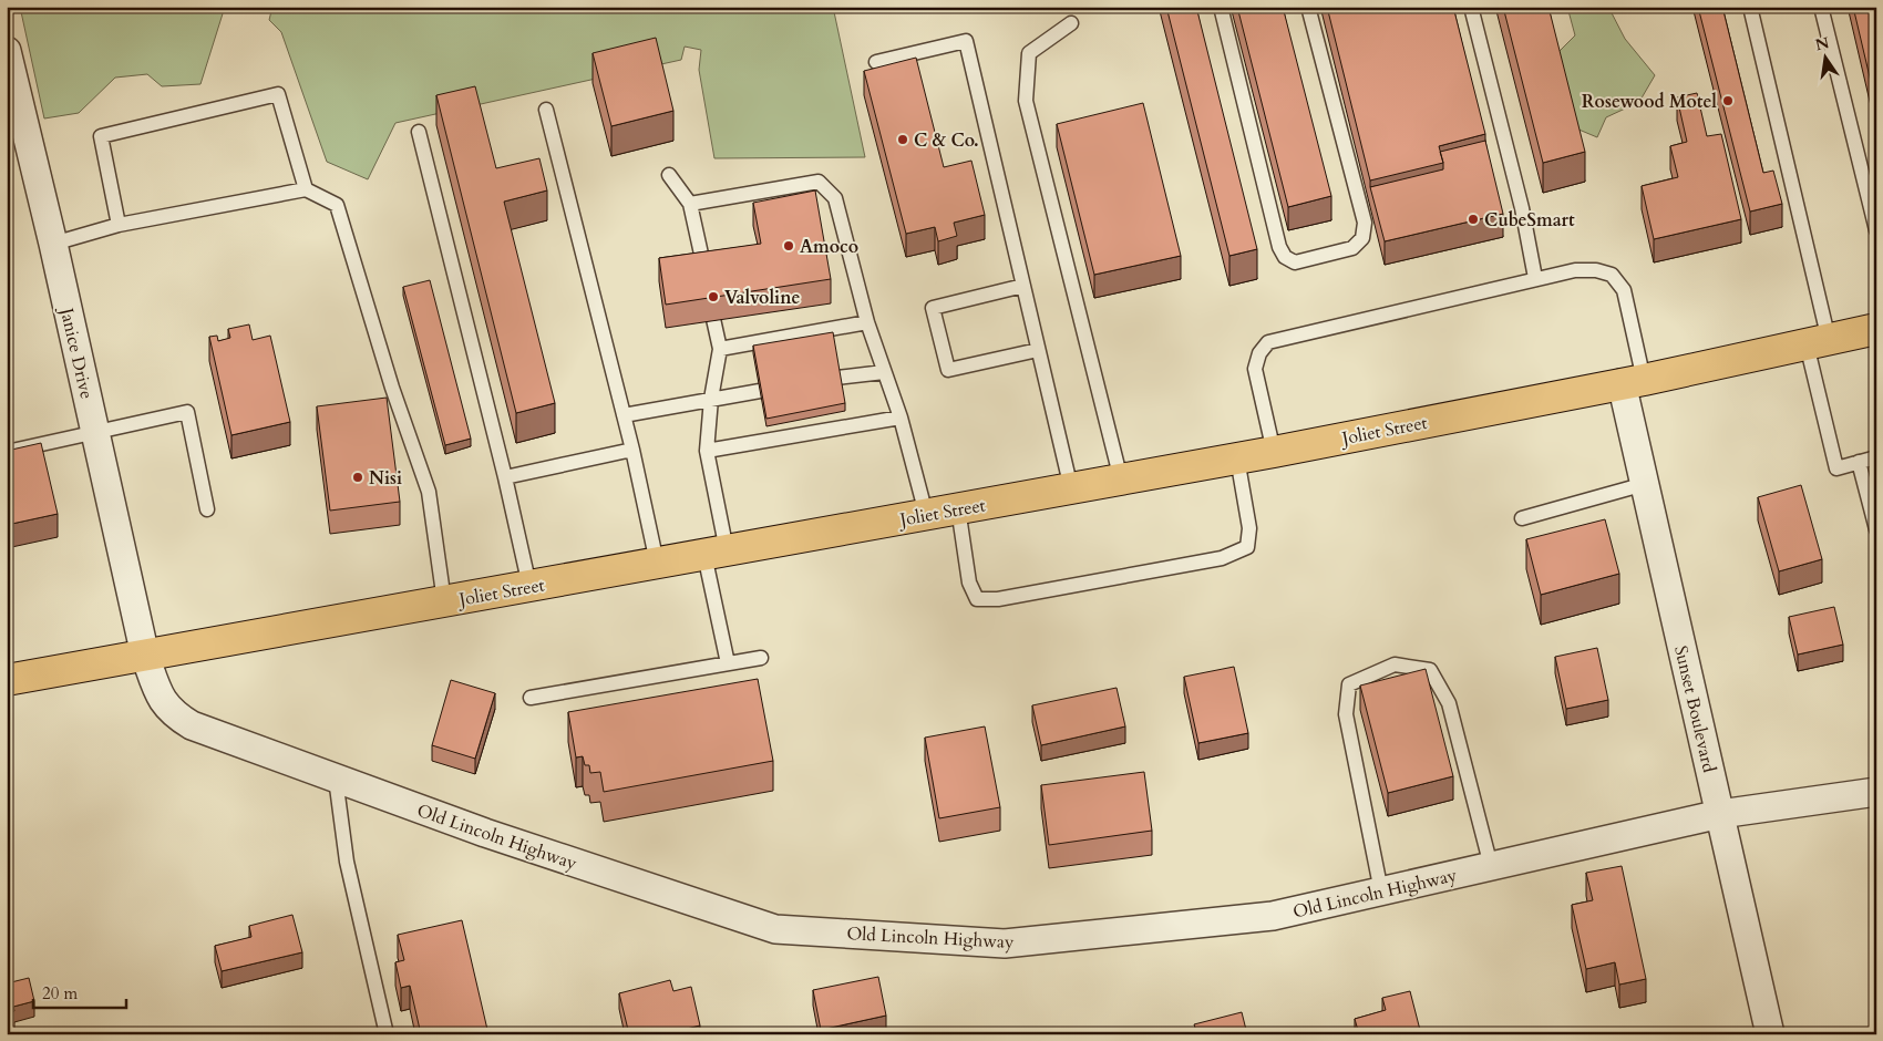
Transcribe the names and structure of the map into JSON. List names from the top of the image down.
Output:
{
  "streets": {
    "main road": ["Joliet Street"],
    "street": ["Janice Drive", "Sunset Boulevard", "Old Lincoln Highway"]
  },
  "crossings": [
    ["Janice Drive", "Joliet Street"],
    ["Janice Drive", "Old Lincoln Highway"],
    ["Joliet Street", "Sunset Boulevard"],
    ["Joliet Street", "Old Lincoln Highway"],
    ["Sunset Boulevard", "Old Lincoln Highway"]
  ],
  "places": [
    "Rosewood Motel",
    "C & Co.",
    "CubeSmart",
    "Amoco",
    "Valvoline",
    "Nisi"
  ],
  "scale_bar": "20 m",
  "north": "top"
}
